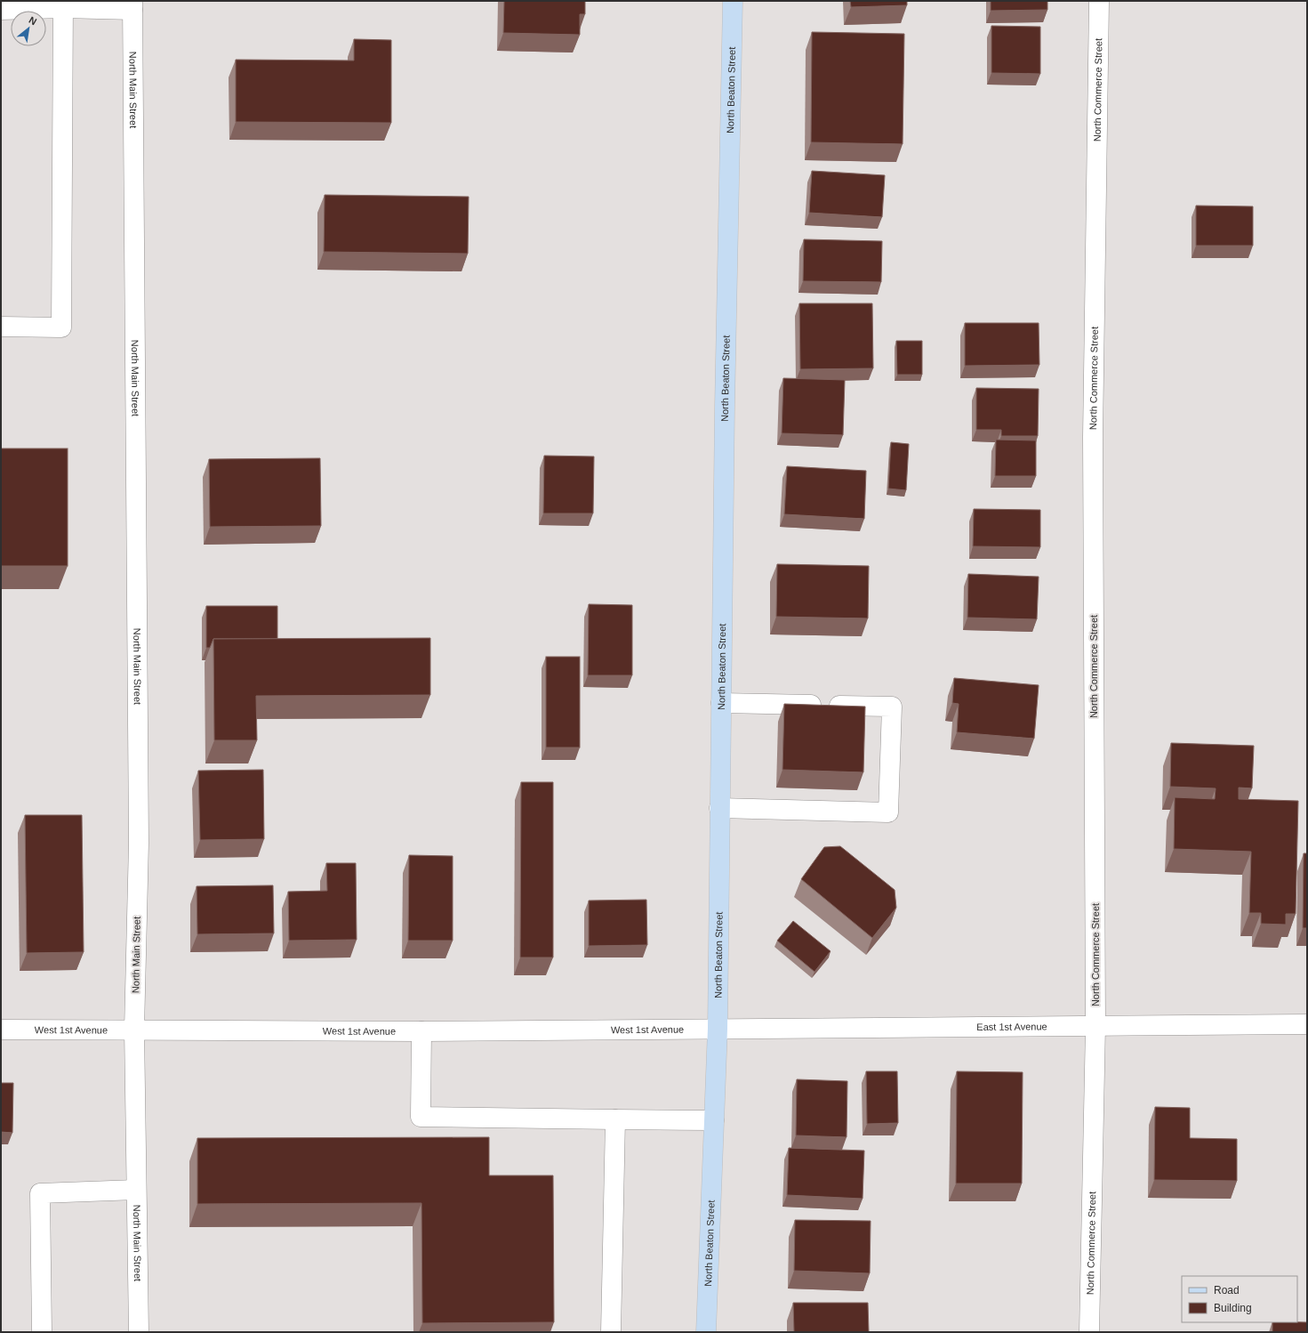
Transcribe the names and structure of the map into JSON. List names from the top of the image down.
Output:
{
  "streets": {
    "main road": ["North Beaton Street"],
    "street": [
      "North Main Street",
      "North Commerce Street",
      "East 1st Avenue",
      "West 1st Avenue"
    ]
  },
  "crossings": [
    ["North Main Street", "West 1st Avenue"],
    ["North Beaton Street", "East 1st Avenue"],
    ["North Beaton Street", "West 1st Avenue"],
    ["North Commerce Street", "East 1st Avenue"],
    ["East 1st Avenue", "West 1st Avenue"]
  ],
  "legend": ["Road", "Building"],
  "north": "top right"
}
